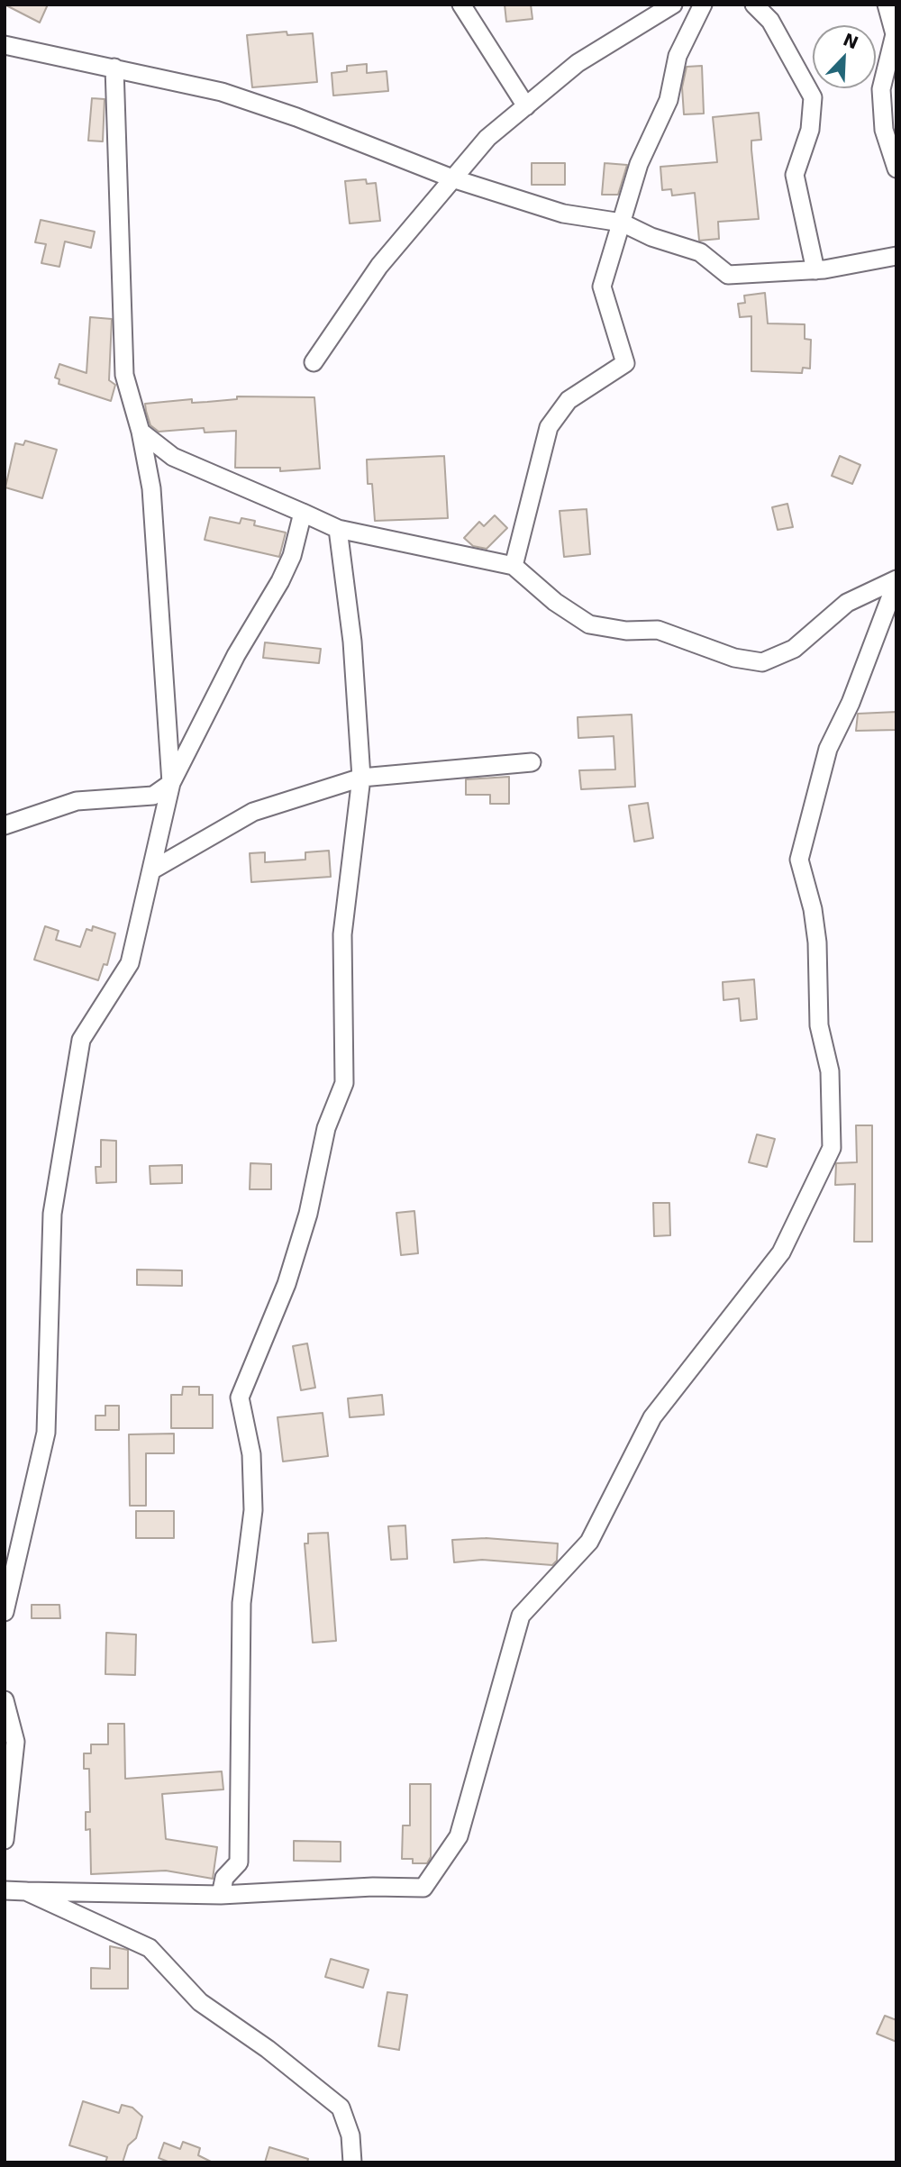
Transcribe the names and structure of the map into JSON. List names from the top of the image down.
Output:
{
  "north": "top right"
}
